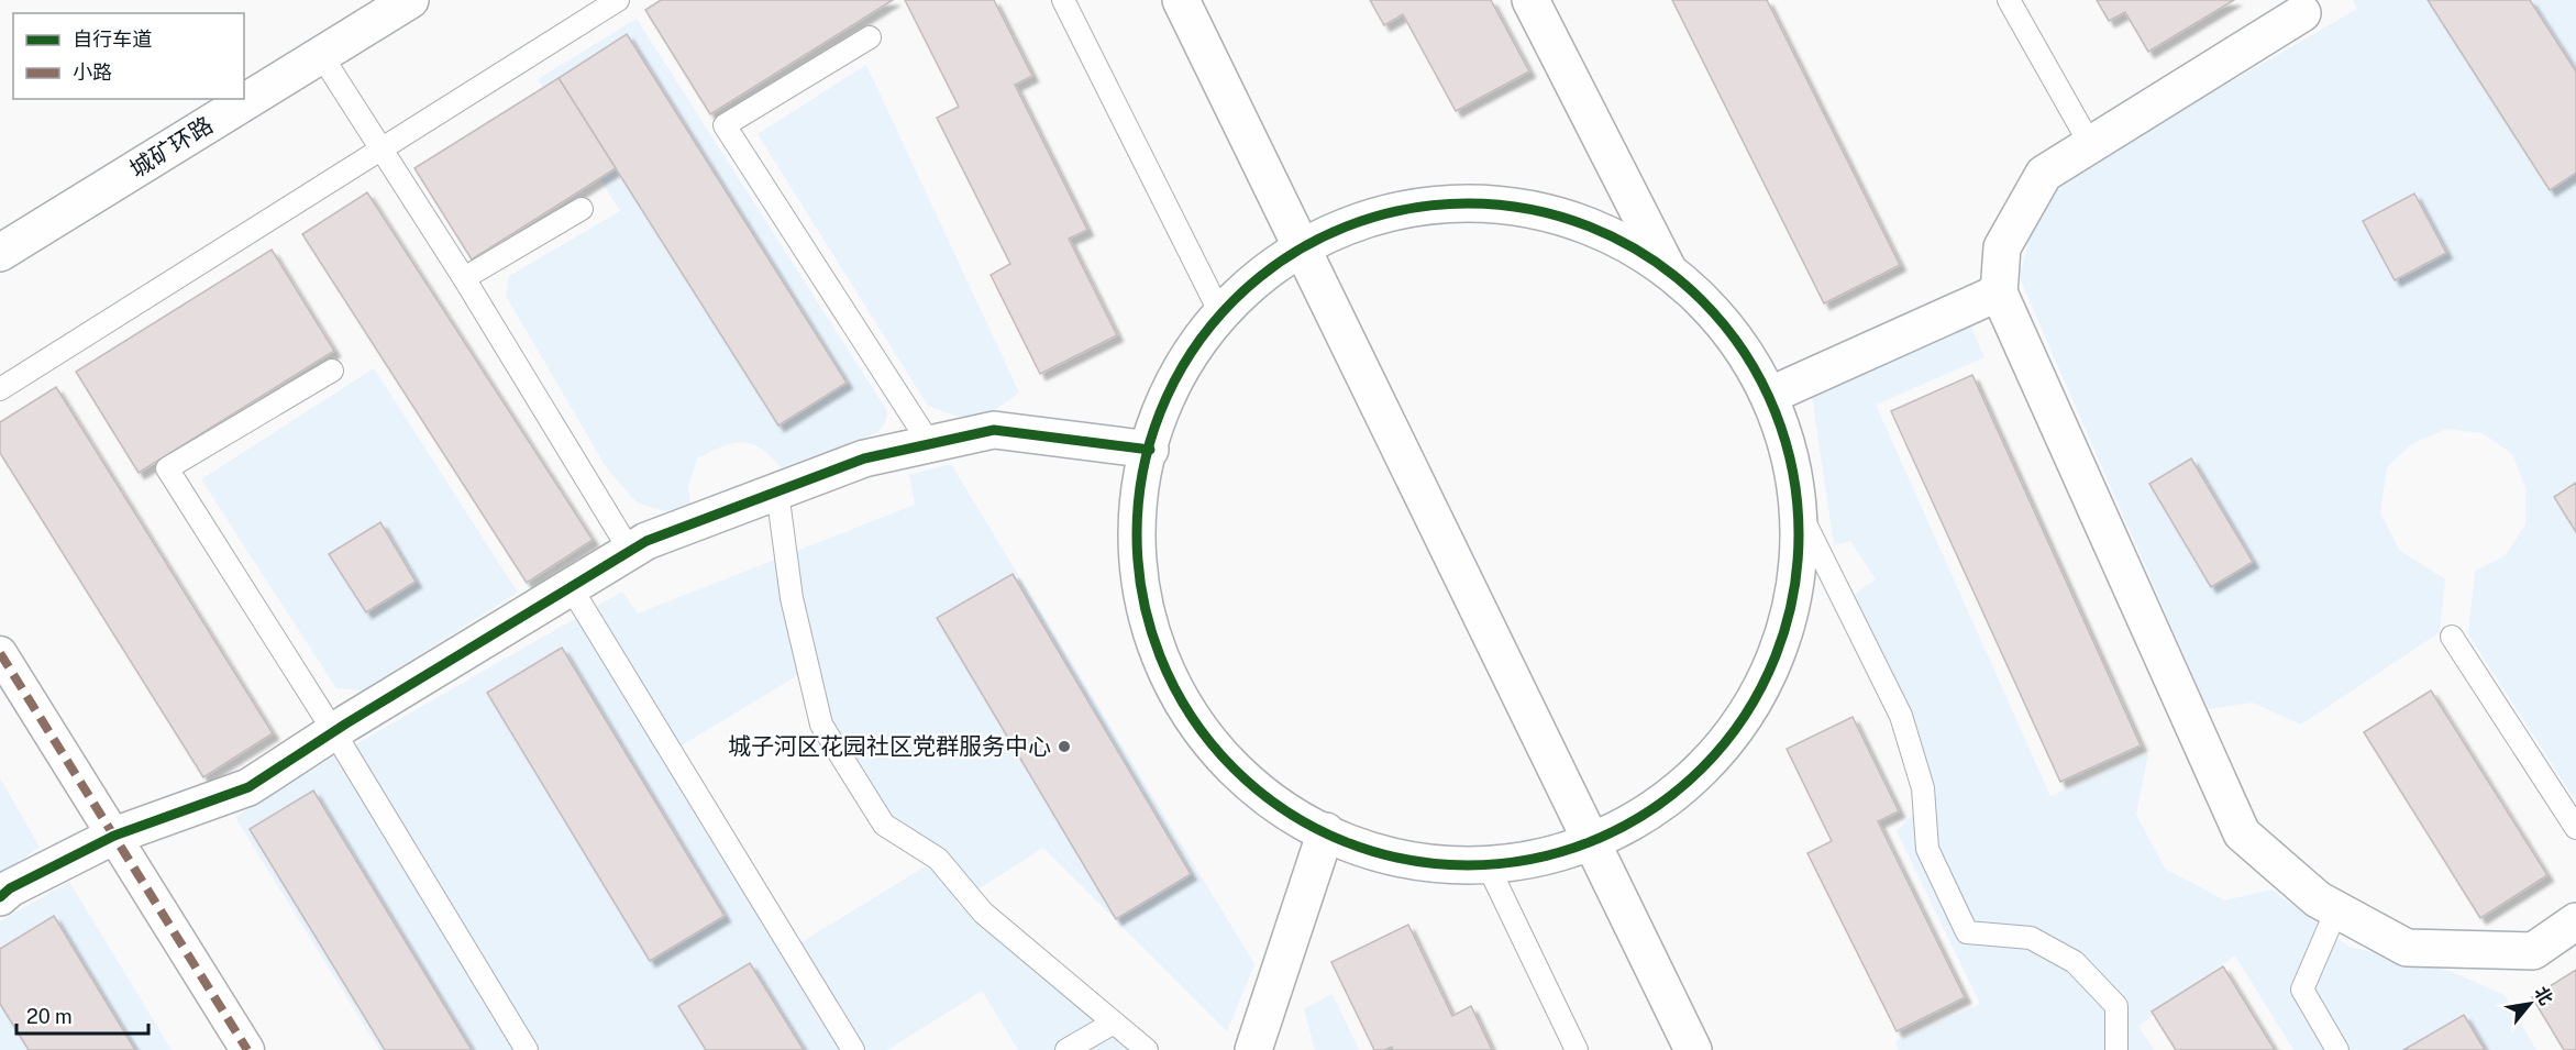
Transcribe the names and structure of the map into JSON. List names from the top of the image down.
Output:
{
  "streets": {
    "street": ["城矿环路"]
  },
  "places": ["城子河区花园社区党群服务中心"],
  "legend": ["自行车道", "小路"],
  "scale_bar": "20 m",
  "north": "top right"
}
